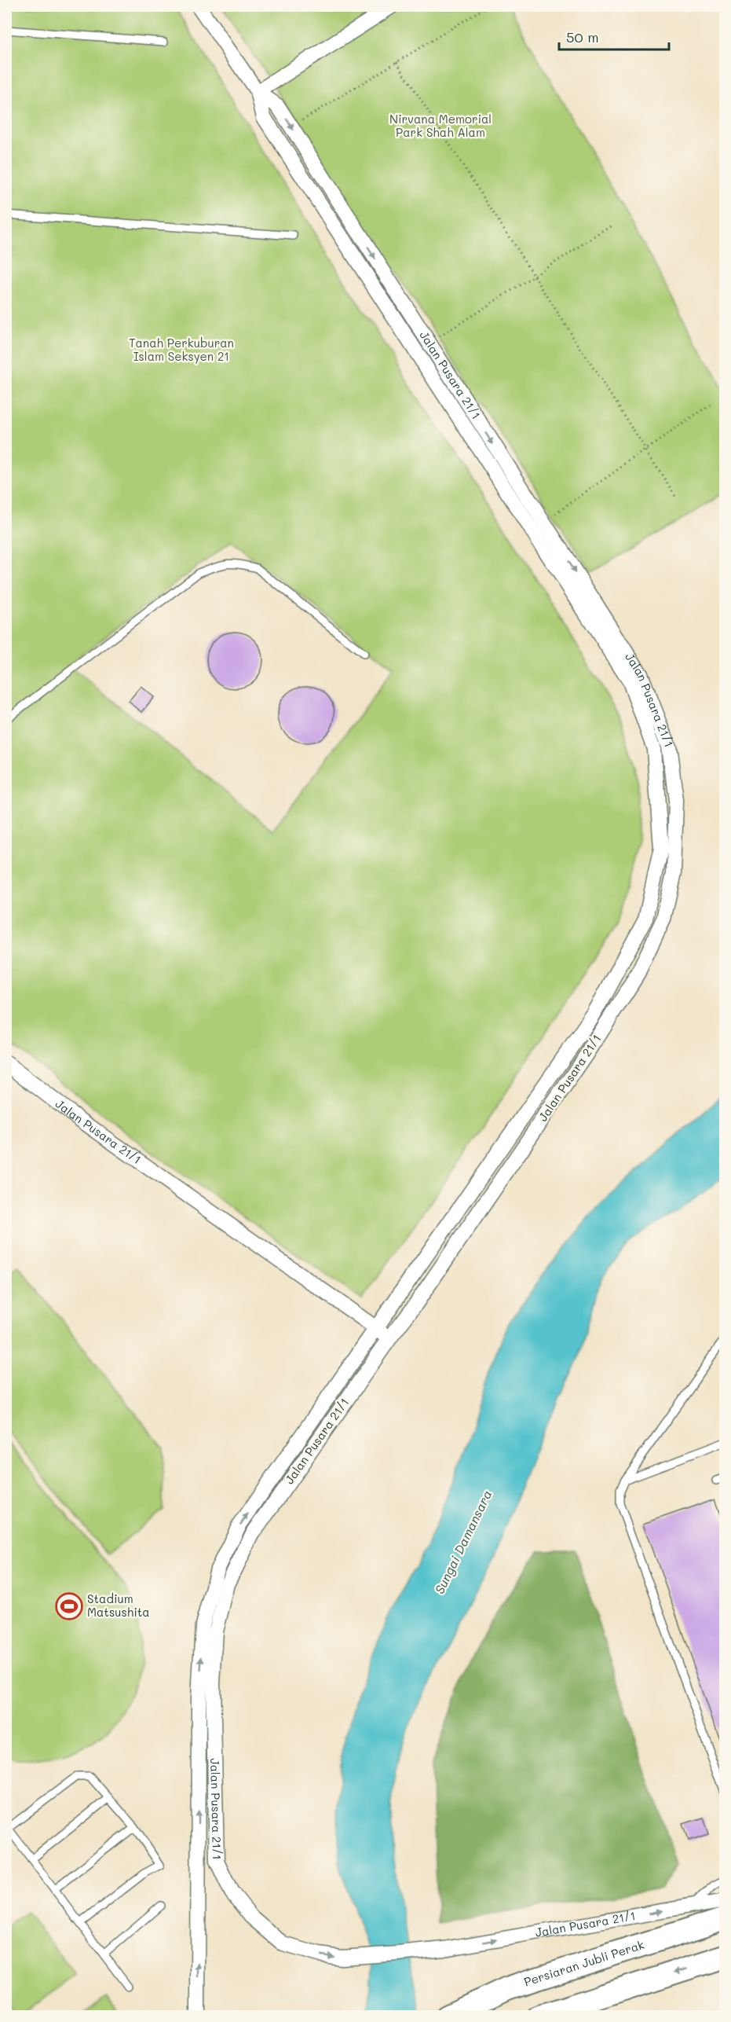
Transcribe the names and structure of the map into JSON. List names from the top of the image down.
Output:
{
  "streets": {
    "main road": ["Persiaran Jubli Perak"],
    "street": ["Jalan Pusara 21/1"]
  },
  "water": ["Sungai Damansara"],
  "parks": ["Nirvana Memorial Park Shah Alam", "Tanah Perkuburan Islam Seksyen 21"],
  "places": {
    "sports": ["Stadium Matsushita"]
  },
  "scale_bar": "50 m"
}
